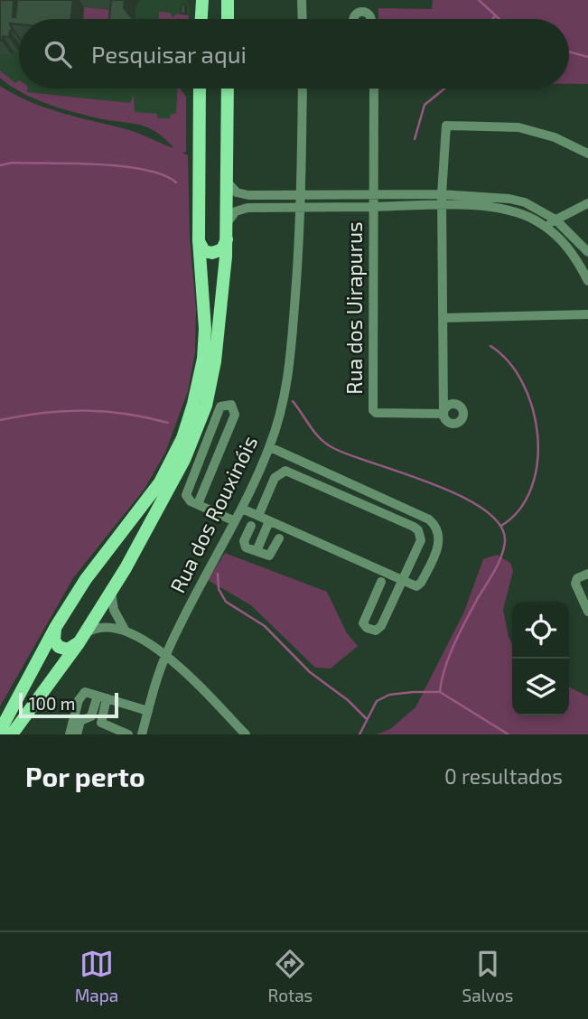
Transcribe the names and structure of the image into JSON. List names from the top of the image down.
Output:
{
  "streets": {
    "street": ["Rua dos Uirapurus", "Rua dos Rouxinóis"]
  },
  "scale_bar": "100 m",
  "page": {
    "search": "Pesquisar aqui",
    "scale": "100 m",
    "heading": ["Por perto", "0 resultados"],
    "nav": ["Mapa", "Rotas", "Salvos"]
  }
}
